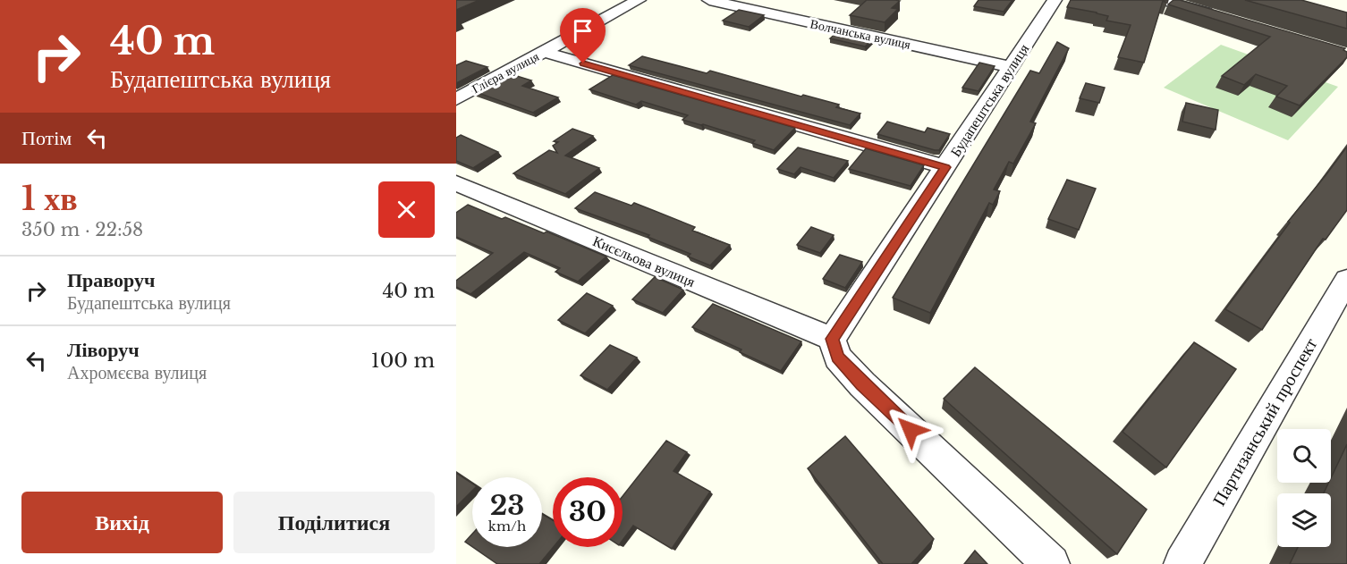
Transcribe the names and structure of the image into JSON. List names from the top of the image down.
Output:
{
  "streets": {
    "street": [
      "Волчанська вулиця",
      "Глієра вулиця",
      "Будапештська вулиця",
      "Кисєльова вулиця",
      "Партизанський проспект"
    ]
  },
  "crossings": [
    ["Волчанська вулиця", "Будапештська вулиця"],
    ["Будапештська вулиця", "Кисєльова вулиця"]
  ],
  "page": {
    "turn": ["40 m", "Будапештська вулиця"],
    "then": "Потім",
    "heading": ["1 хв", "350 m · 22:58"],
    "list": [
      {
        "name": "Праворуч",
        "note": "Будапештська вулиця",
        "value": "40 m"
      },
      {
        "name": "Ліворуч",
        "note": "Ахромєєва вулиця",
        "value": "100 m"
      }
    ],
    "speed": "23 km/h",
    "limit": "30",
    "buttons": ["Вихід", "Поділитися"]
  }
}
